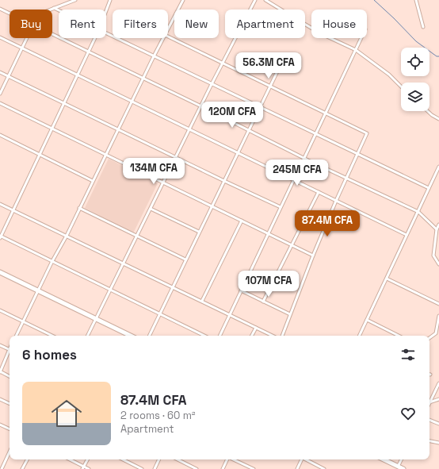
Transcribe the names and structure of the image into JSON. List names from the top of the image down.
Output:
{
  "page": {
    "chip": [
      "Buy",
      "Rent",
      "Filters",
      "New",
      "Apartment",
      "House"
    ],
    "price": [
      "56.3M CFA",
      "120M CFA",
      "134M CFA",
      "245M CFA",
      "87.4M CFA",
      "107M CFA"
    ],
    "heading": "6 homes",
    "list": [
      {
        "name": "87.4M CFA",
        "note": "2 rooms · 60 m² · Apartment"
      }
    ]
  }
}
